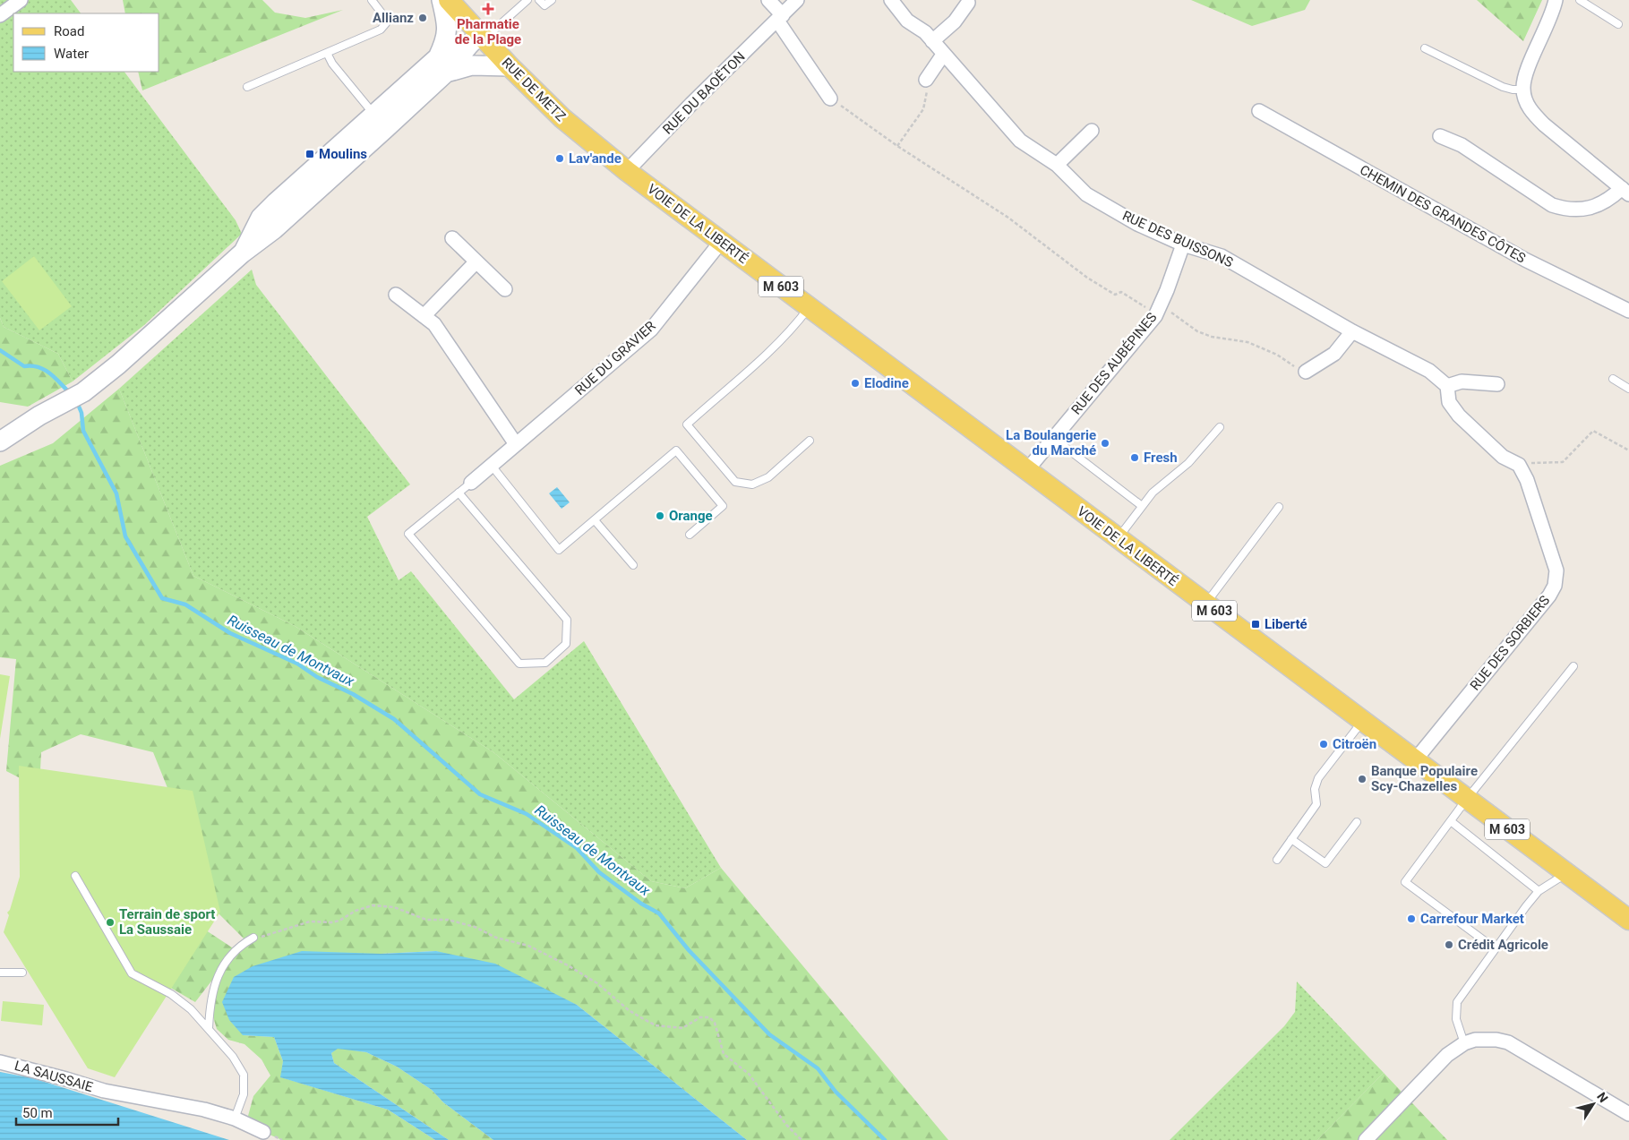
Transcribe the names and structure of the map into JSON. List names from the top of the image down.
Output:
{
  "streets": {
    "main road": ["RUE DE METZ", "VOIE DE LA LIBERTÉ", "M 603"],
    "street": [
      "RUE DU BAOËTON",
      "CHEMIN DES GRANDES CÔTES",
      "RUE DES BUISSONS",
      "RUE DU GRAVIER",
      "RUE DES AUBÉPINES",
      "RUE DES SORBIERS",
      "LA SAUSSAIE"
    ]
  },
  "crossings": [
    ["RUE DE METZ", "RUE DU BAOËTON"],
    ["RUE DE METZ", "VOIE DE LA LIBERTÉ"],
    ["RUE DU BAOËTON", "VOIE DE LA LIBERTÉ"],
    ["VOIE DE LA LIBERTÉ", "RUE DU GRAVIER"],
    ["VOIE DE LA LIBERTÉ", "RUE DES AUBÉPINES"],
    ["VOIE DE LA LIBERTÉ", "RUE DES SORBIERS"],
    ["RUE DES BUISSONS", "RUE DES AUBÉPINES"]
  ],
  "water": ["Ruisseau de Montvaux"],
  "places": {
    "health": ["Pharmatie de la Plage"],
    "other": [
      "Allianz",
      "Lav'ande",
      "Elodine",
      "La Boulangerie du Marché",
      "Fresh",
      "Orange",
      "Citroën",
      "Banque Populaire Scy-Chazelles",
      "Carrefour Market",
      "Terrain de sport La Saussaie",
      "Crédit Agricole"
    ],
    "transit": ["Moulins", "Liberté"]
  },
  "legend": ["Road", "Water"],
  "scale_bar": "50 m",
  "north": "top right"
}
